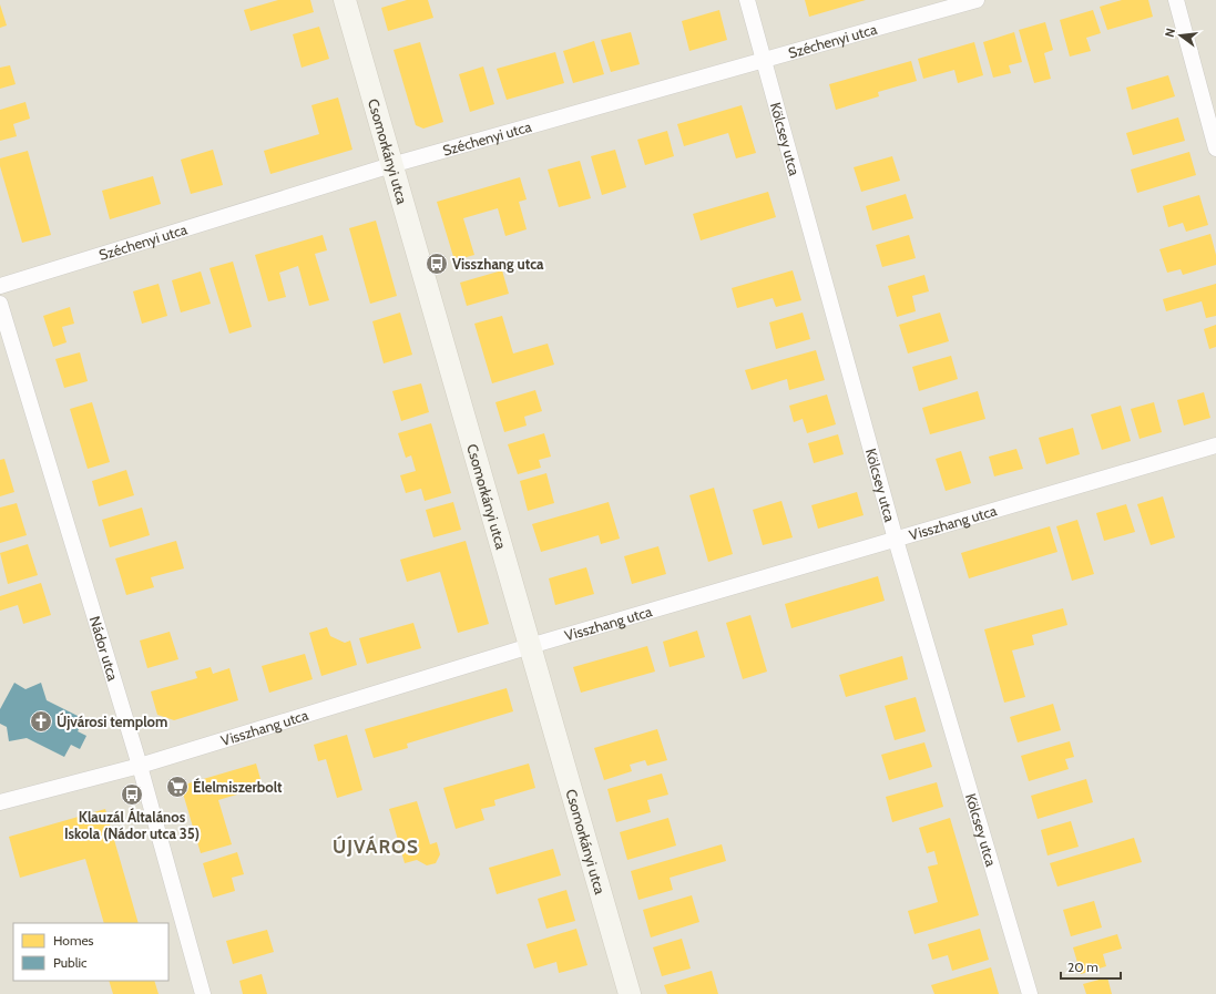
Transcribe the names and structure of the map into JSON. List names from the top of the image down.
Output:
{
  "streets": {
    "street": [
      "Széchenyi utca",
      "Kölcsey utca",
      "Csomorkányi utca",
      "Visszhang utca",
      "Nádor utca"
    ]
  },
  "crossings": [
    ["Széchenyi utca", "Kölcsey utca"],
    ["Széchenyi utca", "Csomorkányi utca"],
    ["Kölcsey utca", "Visszhang utca"],
    ["Csomorkányi utca", "Visszhang utca"],
    ["Visszhang utca", "Nádor utca"]
  ],
  "districts": ["ÚJVÁROS"],
  "places": {
    "bus stop": ["Visszhang utca", "Klauzál Általános Iskola (Nádor utca 35)"],
    "church": ["Újvárosi templom"],
    "supermarket": ["Élelmiszerbolt"]
  },
  "legend": ["Homes", "Public"],
  "scale_bar": "20 m",
  "north": "left"
}
